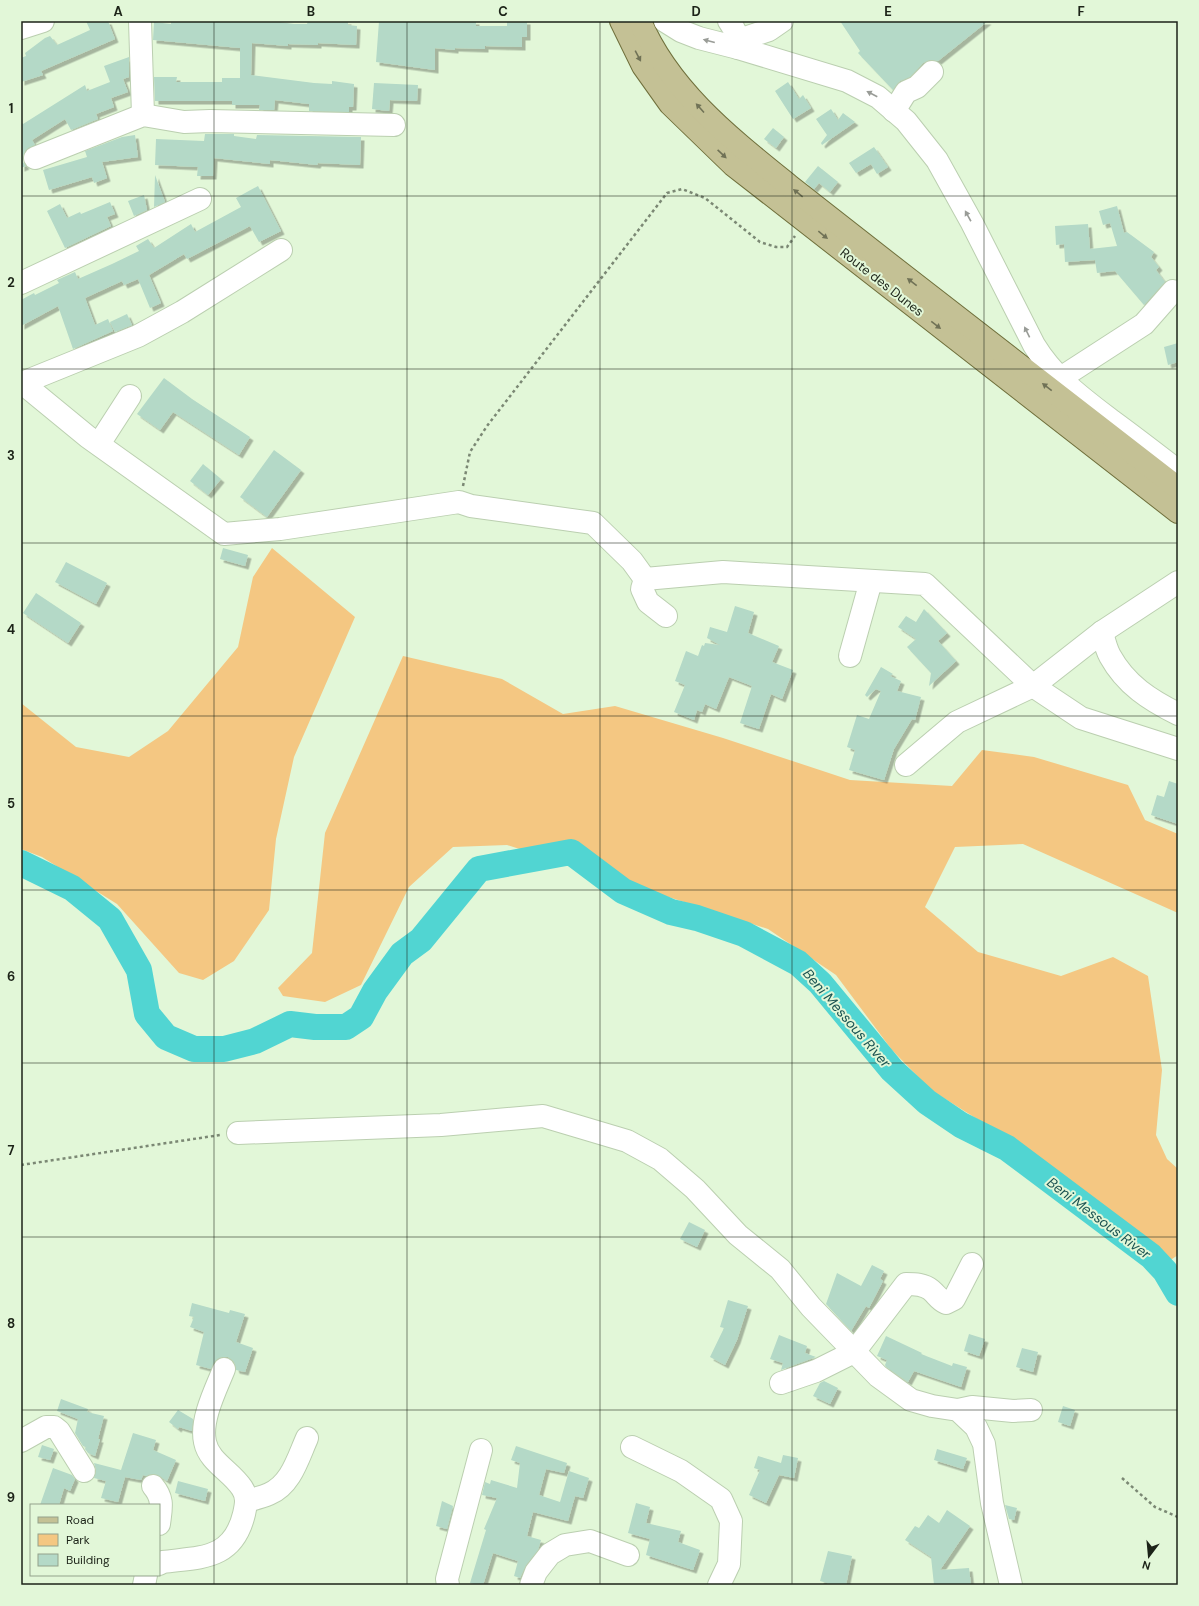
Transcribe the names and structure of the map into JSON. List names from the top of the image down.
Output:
{
  "streets": {
    "main road": ["Route des Dunes"]
  },
  "water": ["Beni Messous River"],
  "legend": ["Road", "Park", "Building"],
  "north": "bottom",
  "grid": {
    "columns": [
      "A",
      "B",
      "C",
      "D",
      "E",
      "F"
    ],
    "rows": [
      "1",
      "2",
      "3",
      "4",
      "5",
      "6",
      "7",
      "8",
      "9"
    ]
  }
}
